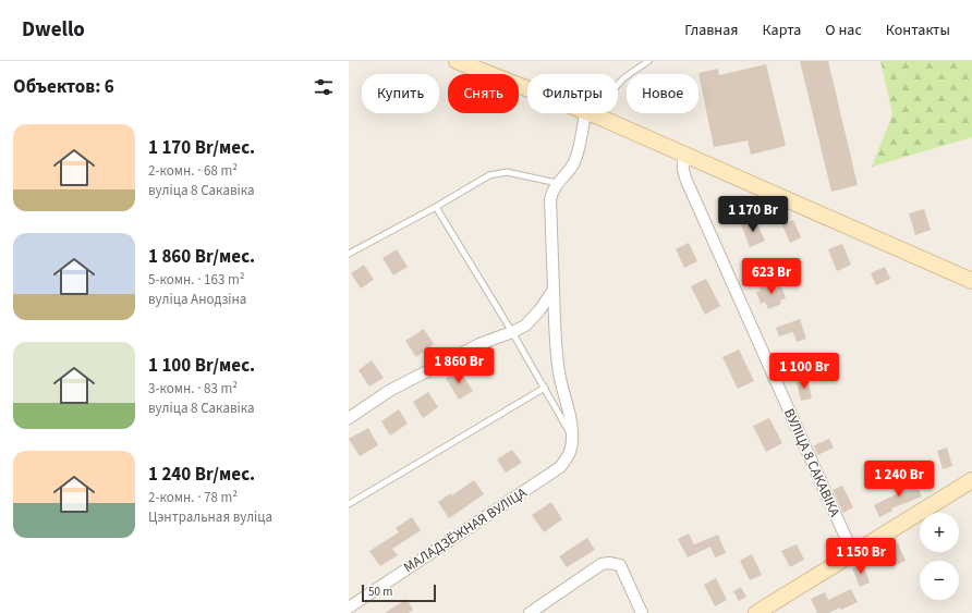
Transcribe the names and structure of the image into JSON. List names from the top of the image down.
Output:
{
  "streets": {
    "street": ["ВУЛІЦА 8 САКАВІКА", "МАЛАДЗЁЖНАЯ ВУЛІЦА"]
  },
  "scale_bar": "50 m",
  "page": {
    "header": "Dwello",
    "nav": [
      "Главная",
      "Карта",
      "О нас",
      "Контакты"
    ],
    "heading": "Объектов: 6",
    "chip": [
      "Купить",
      "Снять",
      "Фильтры",
      "Новое"
    ],
    "list": [
      {
        "name": "1 170 Br/мес.",
        "note": "2-комн. · 68 m² · вуліца 8 Сакавіка"
      },
      {
        "name": "1 860 Br/мес.",
        "note": "5-комн. · 163 m² · вуліца Анодзіна"
      },
      {
        "name": "1 100 Br/мес.",
        "note": "3-комн. · 83 m² · вуліца 8 Сакавіка"
      },
      {
        "name": "1 240 Br/мес.",
        "note": "2-комн. · 78 m² · Цэнтральная вуліца"
      }
    ],
    "price": [
      "1 170 Br",
      "623 Br",
      "1 860 Br",
      "1 100 Br",
      "1 240 Br",
      "1 150 Br"
    ],
    "map_buttons": ["+", "−"],
    "scale": "50 m"
  }
}
